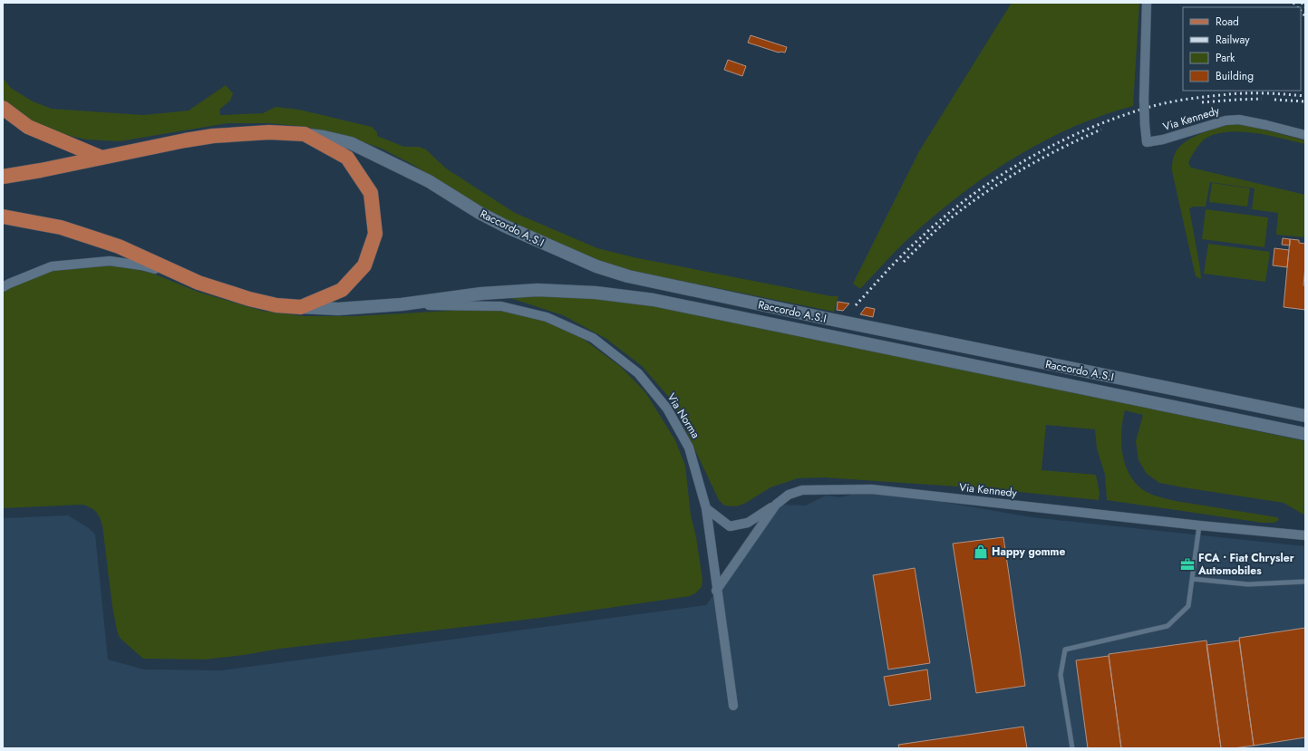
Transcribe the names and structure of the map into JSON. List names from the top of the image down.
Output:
{
  "streets": {
    "street": ["Via Kennedy", "Raccordo A.S.I", "Via Norma"]
  },
  "crossings": [
    ["Via Kennedy", "Via Norma"],
    ["Raccordo A.S.I", "Via Norma"]
  ],
  "places": {
    "shop": ["Happy gomme"],
    "office": ["FCA • Fiat Chrysler Automobiles"]
  },
  "legend": [
    "Road",
    "Railway",
    "Park",
    "Building"
  ]
}
